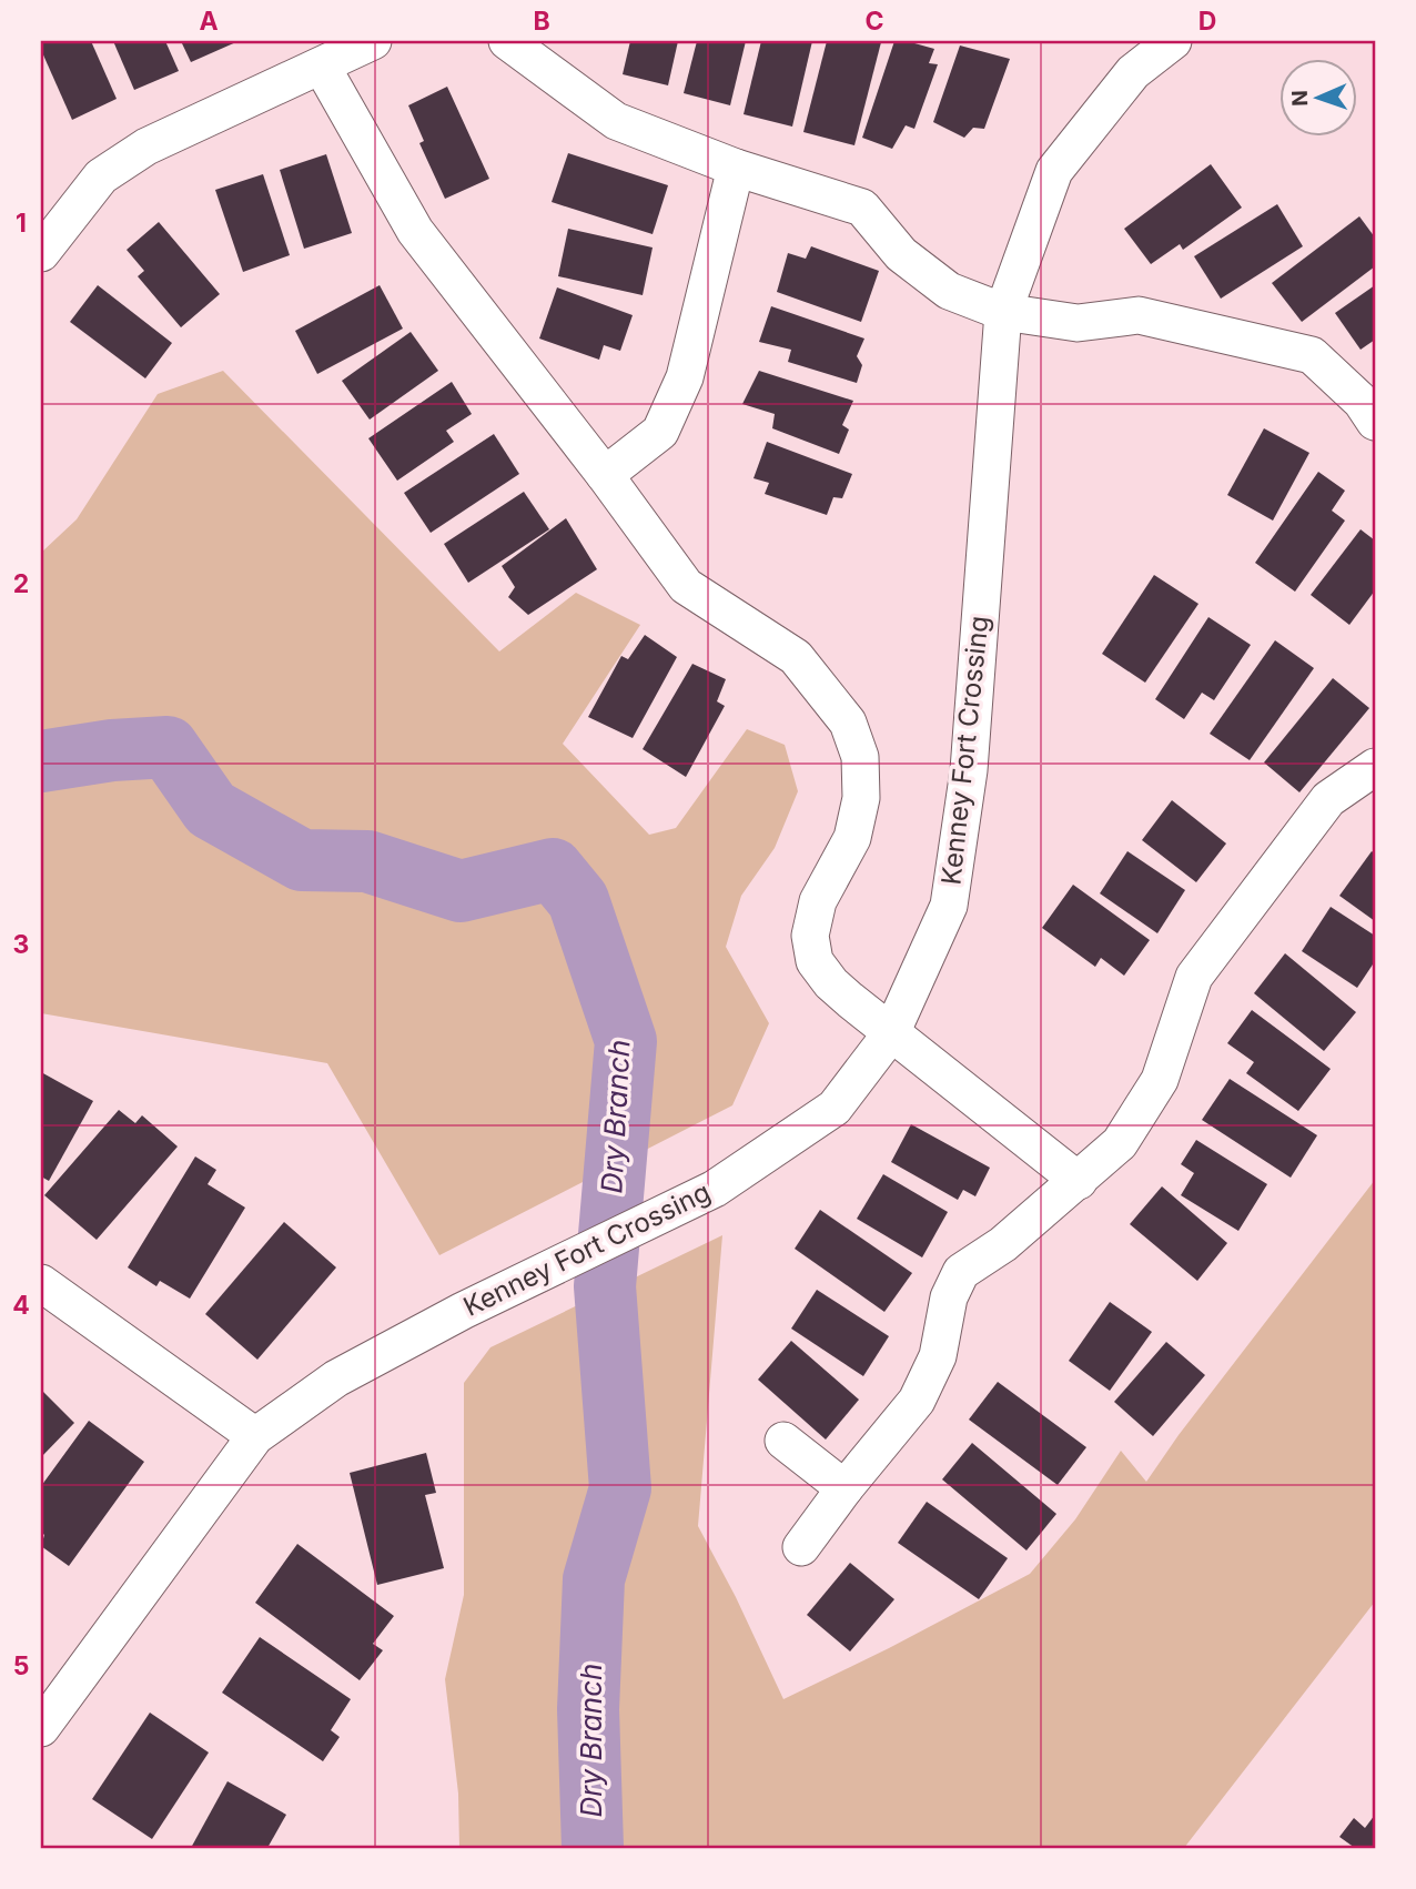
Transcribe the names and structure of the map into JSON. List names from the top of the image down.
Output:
{
  "streets": {
    "street": ["Kenney Fort Crossing"]
  },
  "water": ["Dry Branch"],
  "north": "left",
  "grid": {
    "columns": [
      "A",
      "B",
      "C",
      "D"
    ],
    "rows": [
      "1",
      "2",
      "3",
      "4",
      "5"
    ]
  }
}
